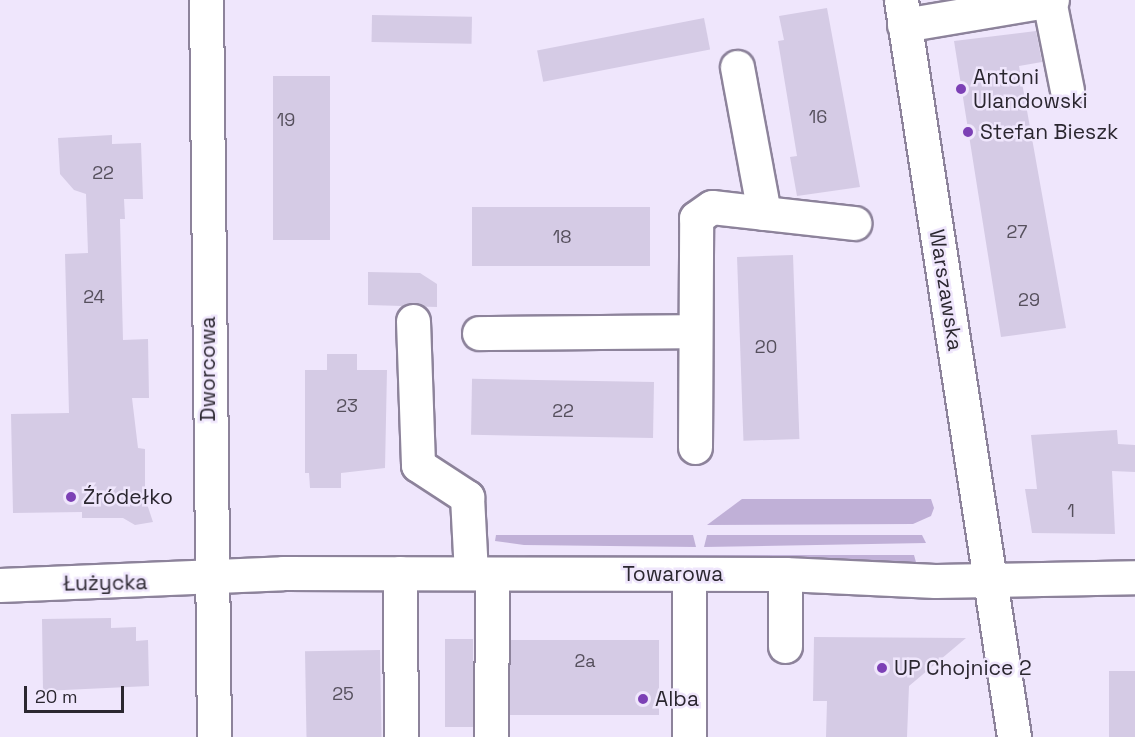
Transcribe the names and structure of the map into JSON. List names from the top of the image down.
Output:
{
  "streets": {
    "street": [
      "Warszawska",
      "Dworcowa",
      "Towarowa",
      "Łużycka"
    ]
  },
  "crossings": [
    ["Warszawska", "Towarowa"],
    ["Dworcowa", "Towarowa"],
    ["Dworcowa", "Łużycka"],
    ["Towarowa", "Łużycka"]
  ],
  "places": [
    "Antoni Ulandowski",
    "Stefan Bieszk",
    "Źródełko",
    "UP Chojnice 2",
    "Alba"
  ],
  "house_numbers": [
    "16",
    "19",
    "22",
    "27",
    "18",
    "24",
    "29",
    "20",
    "23",
    "22",
    "1",
    "2a",
    "25"
  ],
  "scale_bar": "20 m"
}
